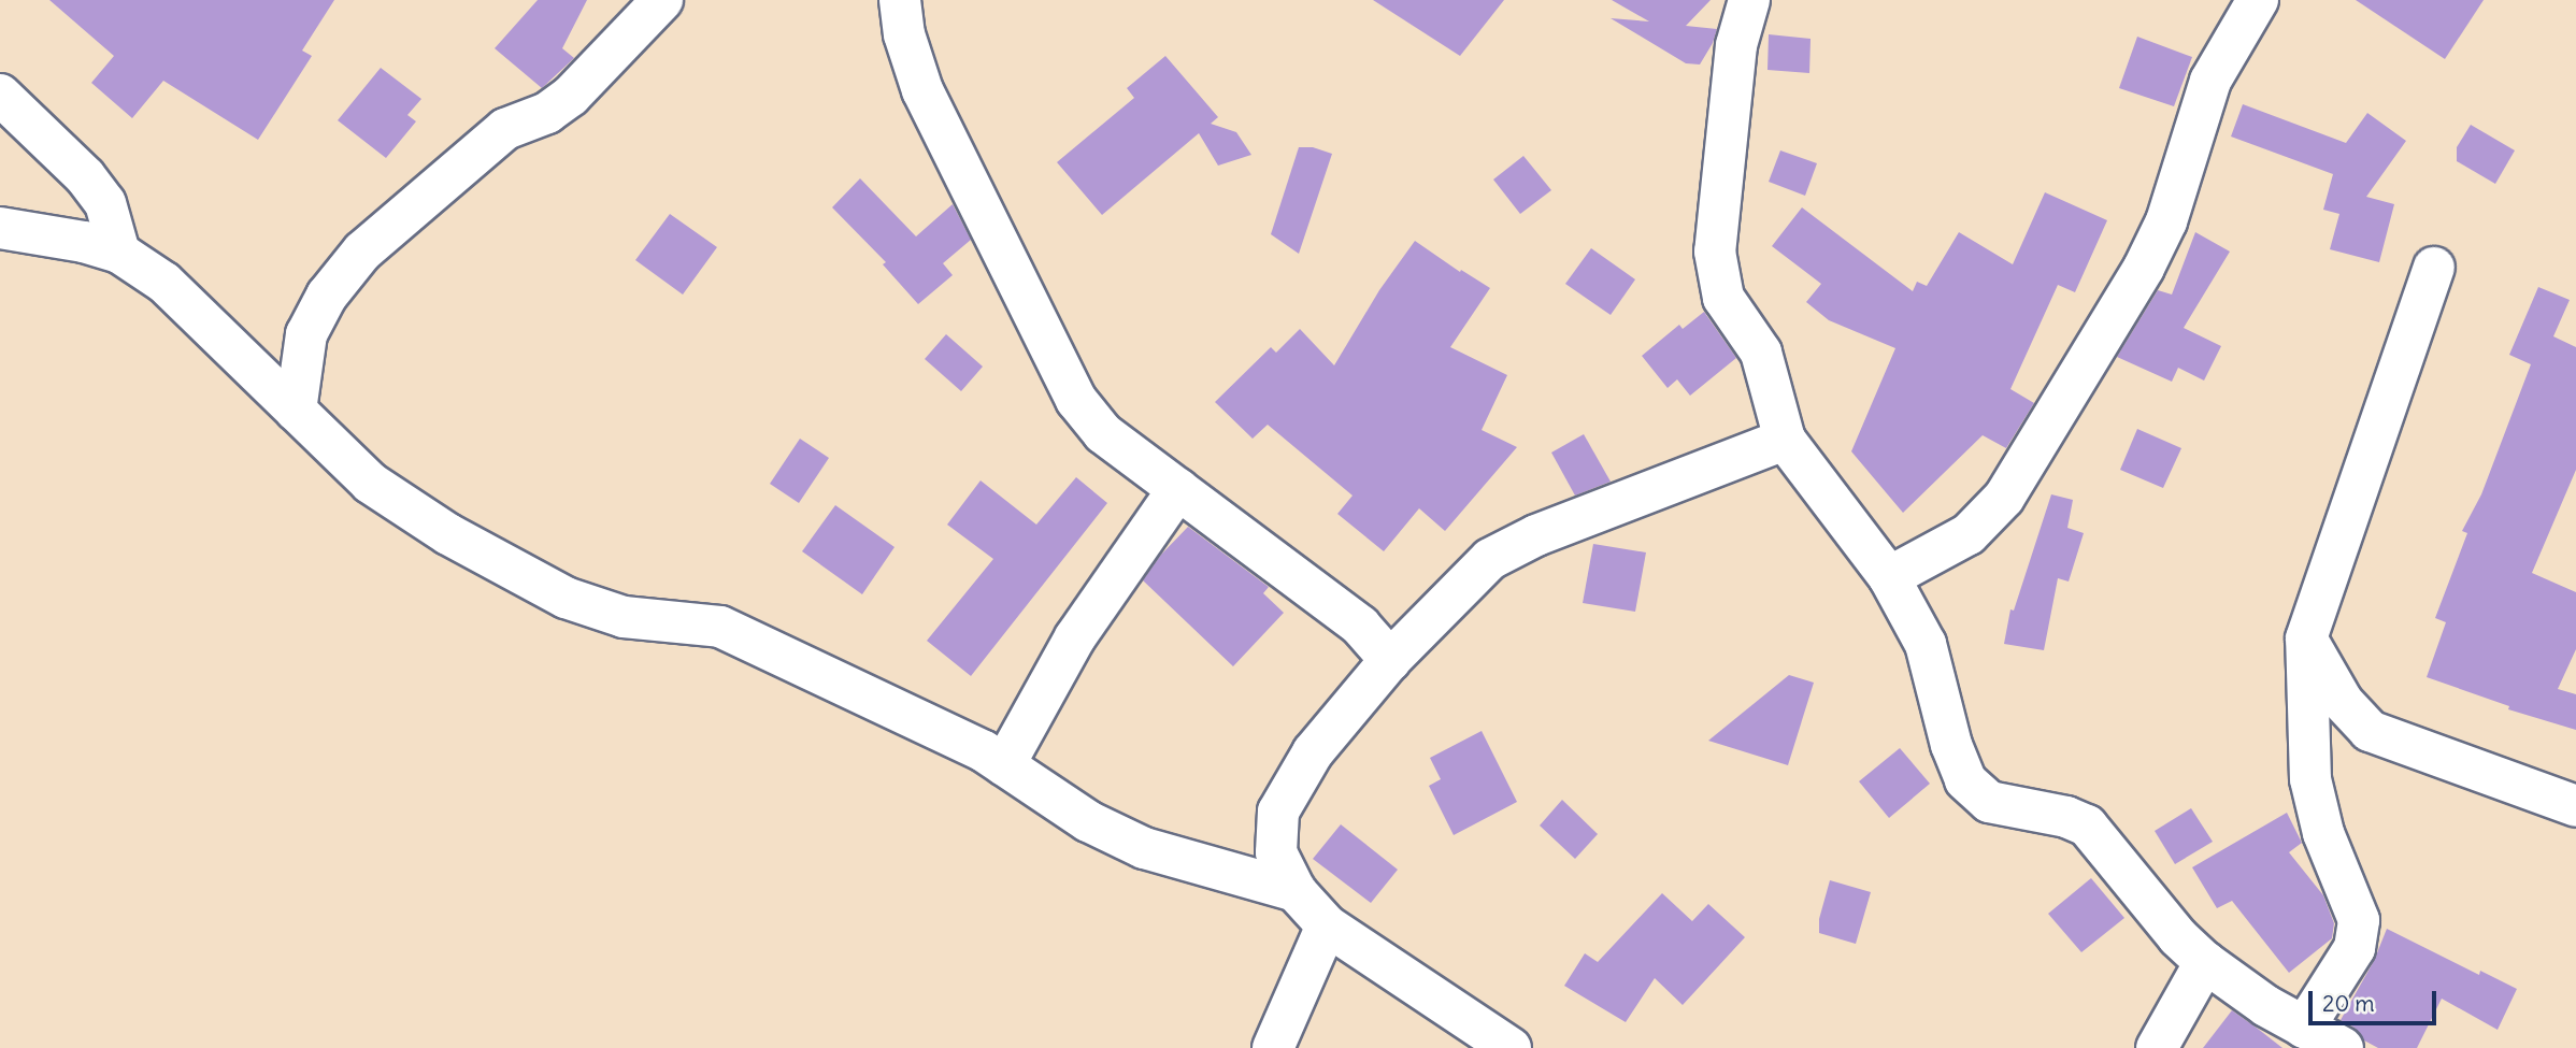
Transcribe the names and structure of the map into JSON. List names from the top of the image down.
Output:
{
  "scale_bar": "20 m"
}
